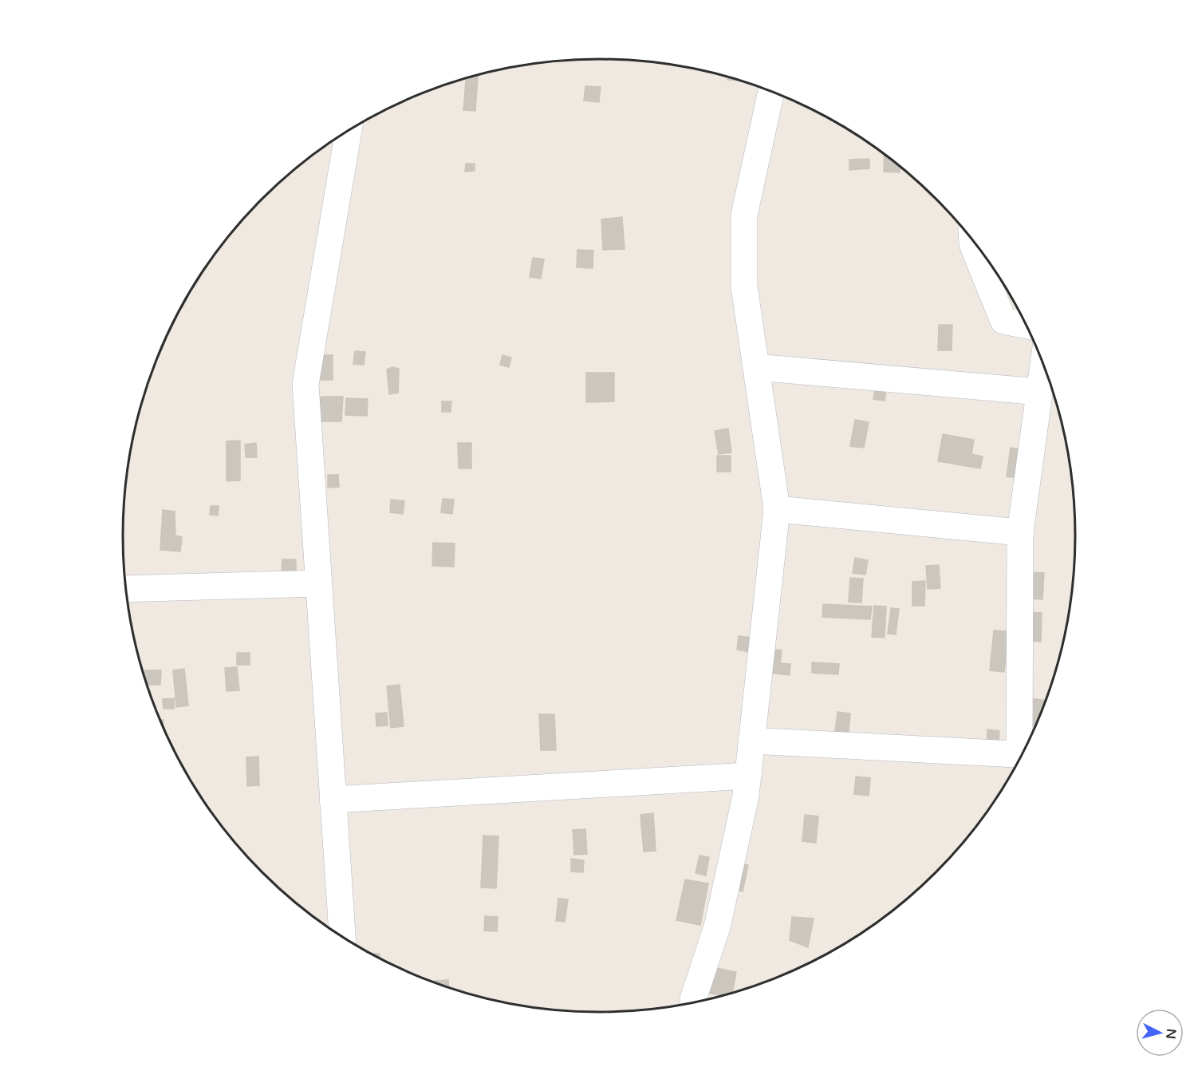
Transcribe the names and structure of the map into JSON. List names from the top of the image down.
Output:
{
  "north": "right"
}
